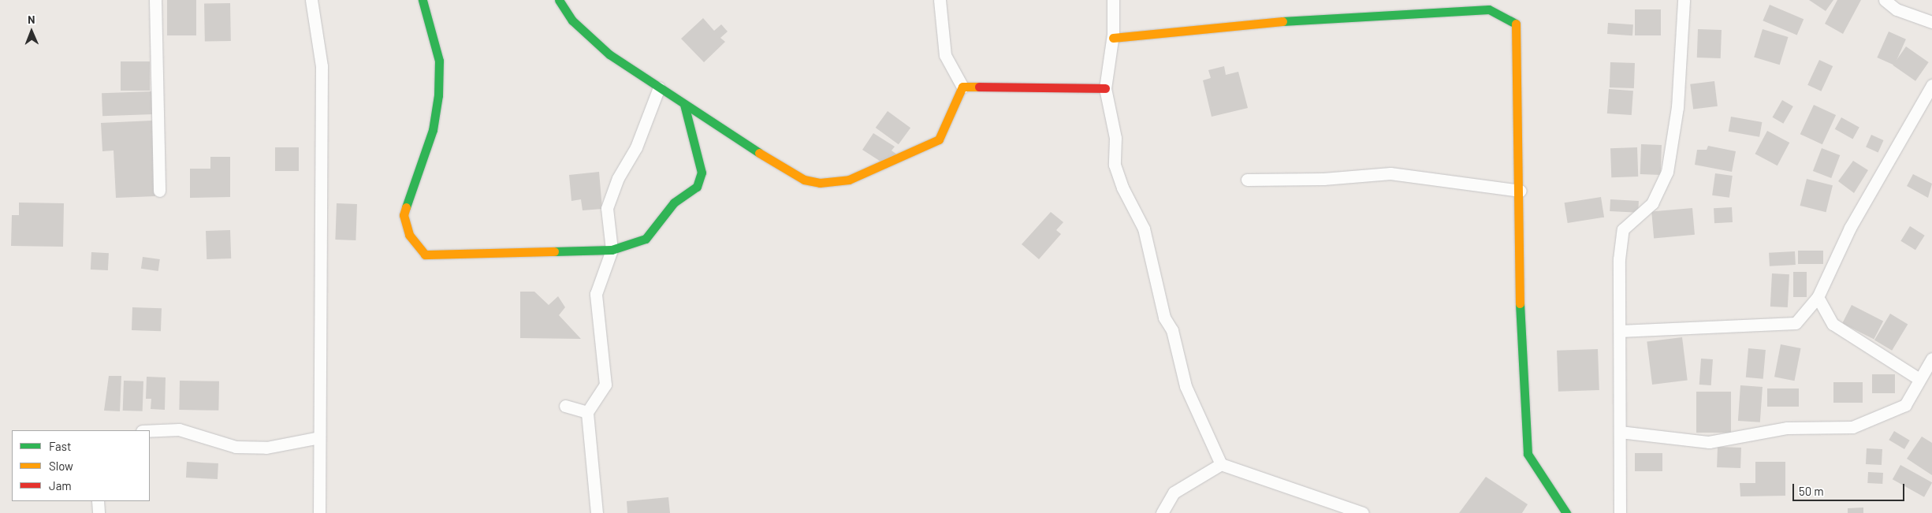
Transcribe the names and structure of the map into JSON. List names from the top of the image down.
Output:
{
  "legend": ["Fast", "Slow", "Jam"],
  "scale_bar": "50 m",
  "north": "top"
}
